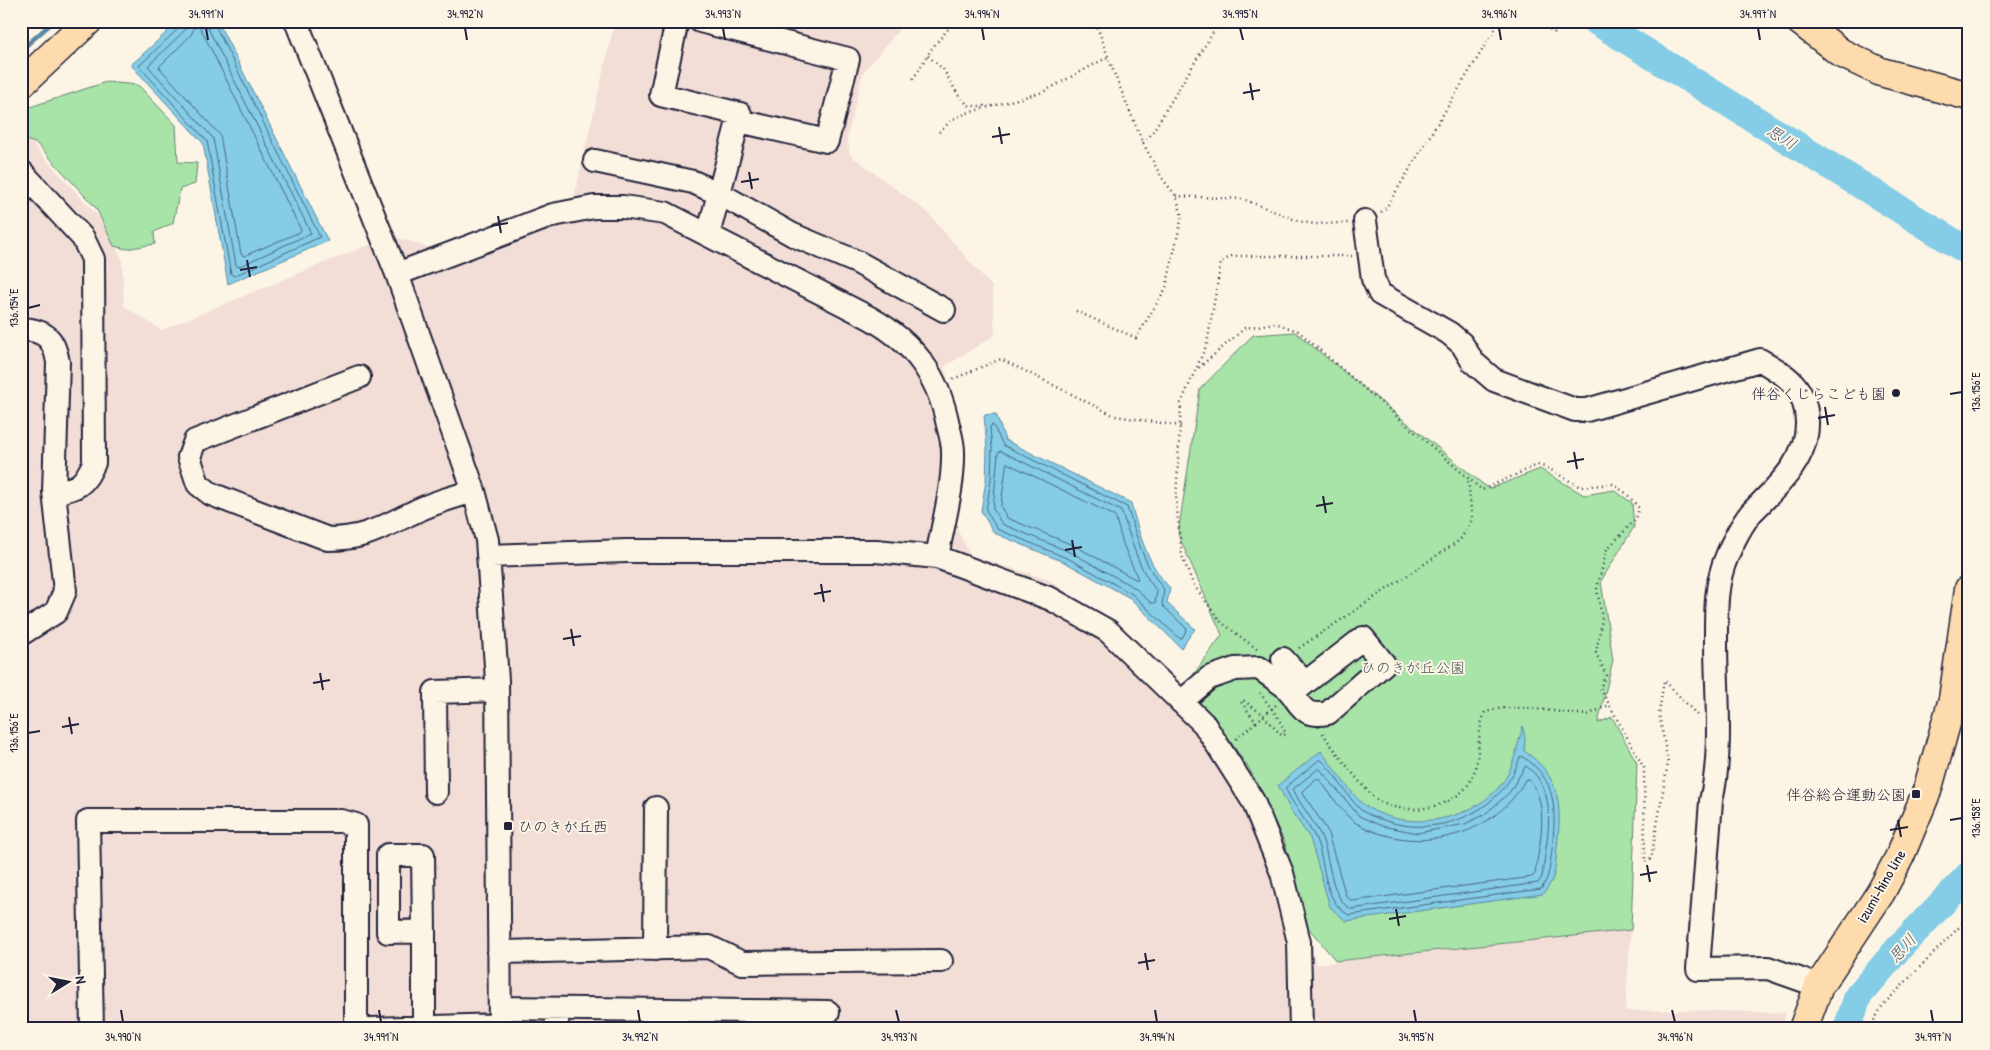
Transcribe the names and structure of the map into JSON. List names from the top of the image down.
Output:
{
  "streets": {
    "main road": ["izumi-hino line"]
  },
  "water": ["思川"],
  "parks": ["ひのきが丘公園"],
  "places": {
    "other": ["伴谷くじらこども園"],
    "transit": ["伴谷総合運動公園", "ひのきが丘西"]
  },
  "north": "right",
  "coordinates": [
    "34.991°N",
    "34.992°N",
    "34.993°N",
    "34.994°N",
    "34.995°N",
    "34.996°N",
    "34.997°N",
    "136.154°E",
    "136.156°E",
    "136.158°E",
    "34.990°N"
  ]
}
